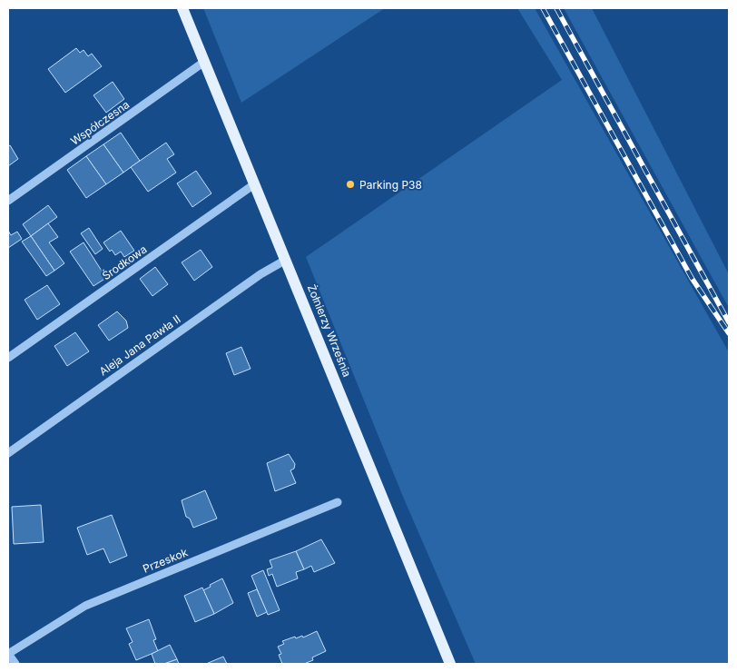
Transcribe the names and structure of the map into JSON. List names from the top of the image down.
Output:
{
  "streets": {
    "main road": ["Żołnierzy Września"],
    "street": [
      "Współczesna",
      "Środkowa",
      "Aleja Jana Pawła II",
      "Przeskok"
    ]
  },
  "crossings": [
    ["Współczesna", "Żołnierzy Września"],
    ["Środkowa", "Żołnierzy Września"],
    ["Żołnierzy Września", "Aleja Jana Pawła II"]
  ],
  "places": ["Parking P38"]
}
